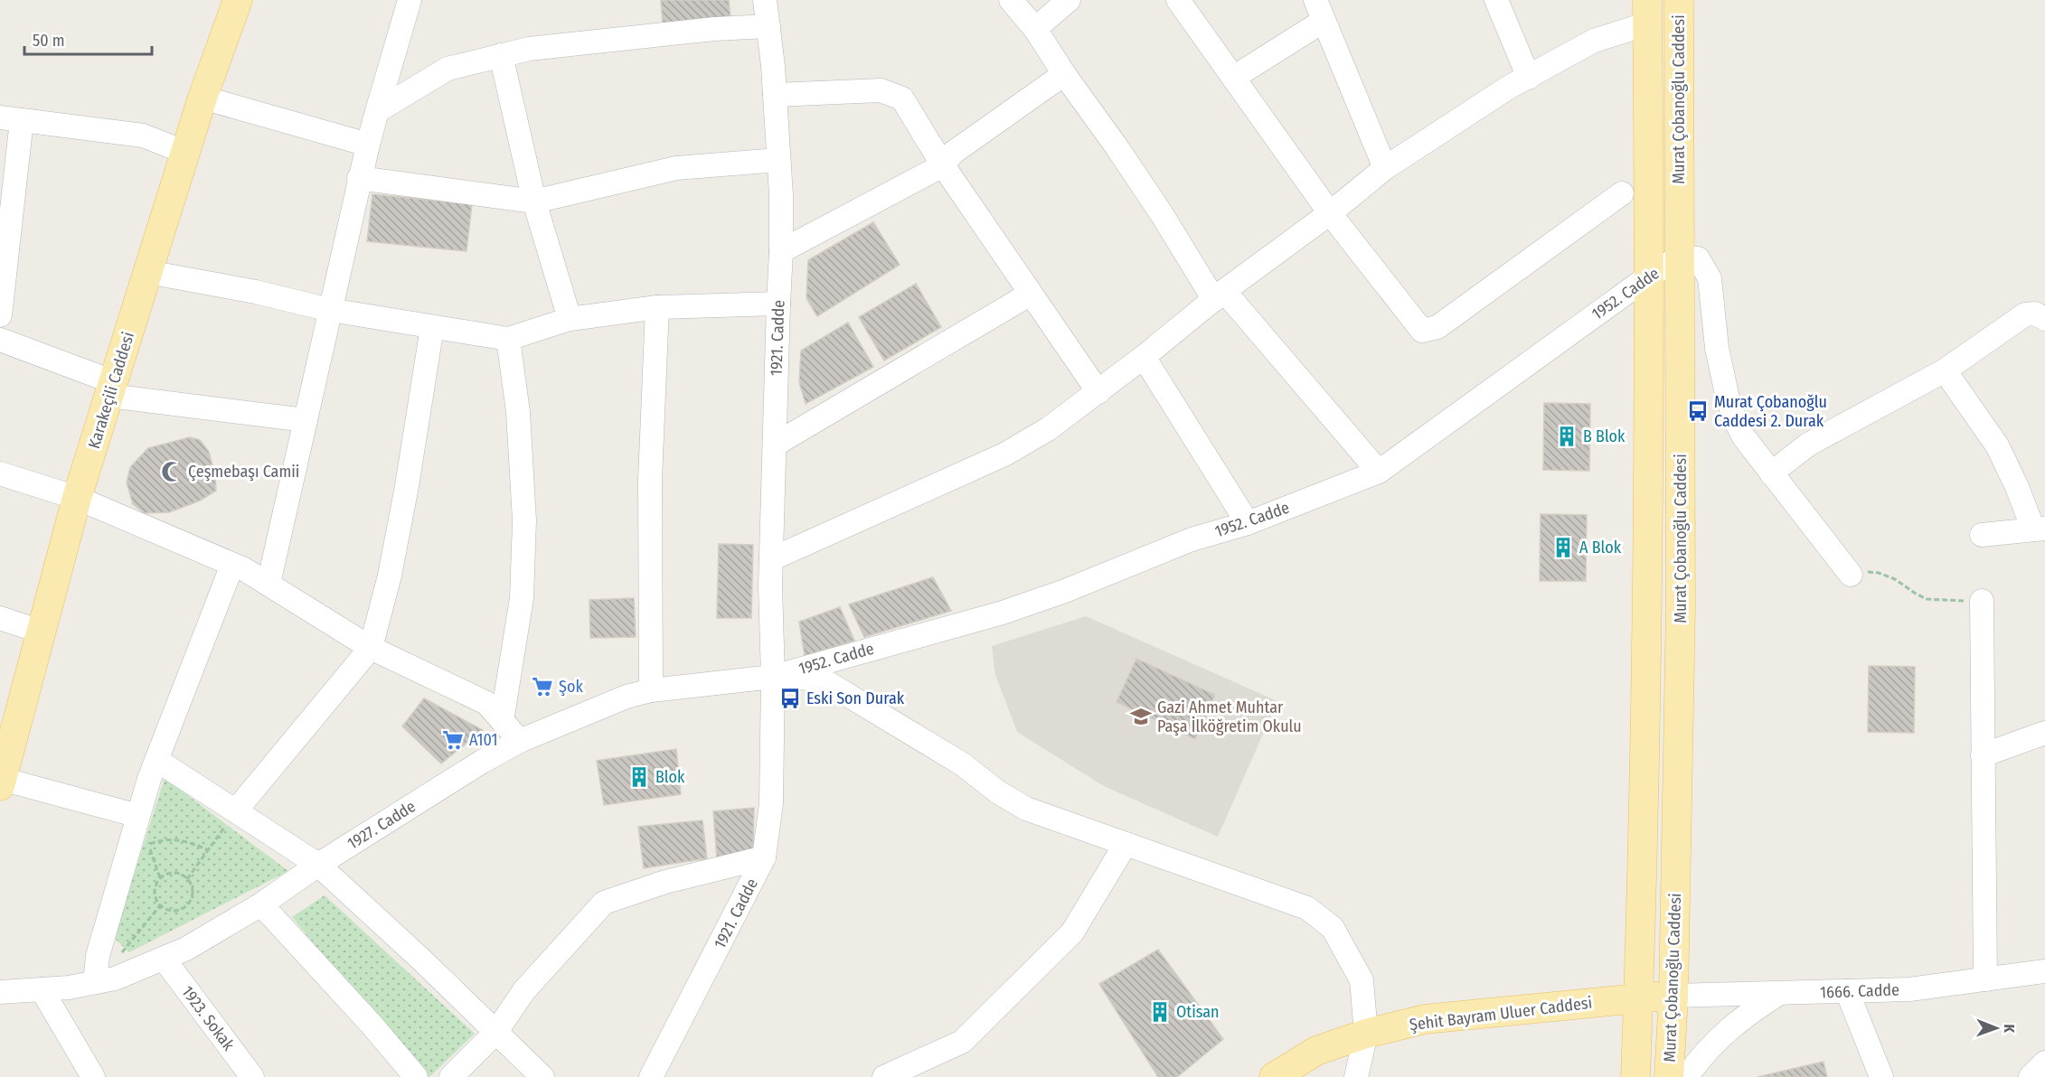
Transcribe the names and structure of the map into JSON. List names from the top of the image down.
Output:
{
  "streets": {
    "main road": ["Murat Çobanoğlu Caddesi", "Karakeçili Caddesi", "Şehit Bayram Uluer Caddesi"],
    "street": [
      "1952. Cadde",
      "1921. Cadde",
      "1927. Cadde",
      "1666. Cadde",
      "1923. Sokak"
    ]
  },
  "crossings": [
    ["Murat Çobanoğlu Caddesi", "1952. Cadde"],
    ["Murat Çobanoğlu Caddesi", "1666. Cadde"],
    ["Murat Çobanoğlu Caddesi", "Şehit Bayram Uluer Caddesi"],
    ["1952. Cadde", "1921. Cadde"],
    ["1952. Cadde", "1927. Cadde"],
    ["1921. Cadde", "1927. Cadde"],
    ["1927. Cadde", "1923. Sokak"],
    ["1666. Cadde", "Şehit Bayram Uluer Caddesi"]
  ],
  "places": {
    "bus stop": ["Murat Çobanoğlu Caddesi 2. Durak", "Eski Son Durak"],
    "building": [
      "B Blok",
      "A Blok",
      "Blok",
      "Otisan"
    ],
    "mosque": ["Çeşmebaşı Camii"],
    "supermarket": ["Şok", "A101"],
    "school or university": ["Gazi Ahmet Muhtar Paşa İlköğretim Okulu"]
  },
  "scale_bar": "50 m",
  "north": "right"
}
